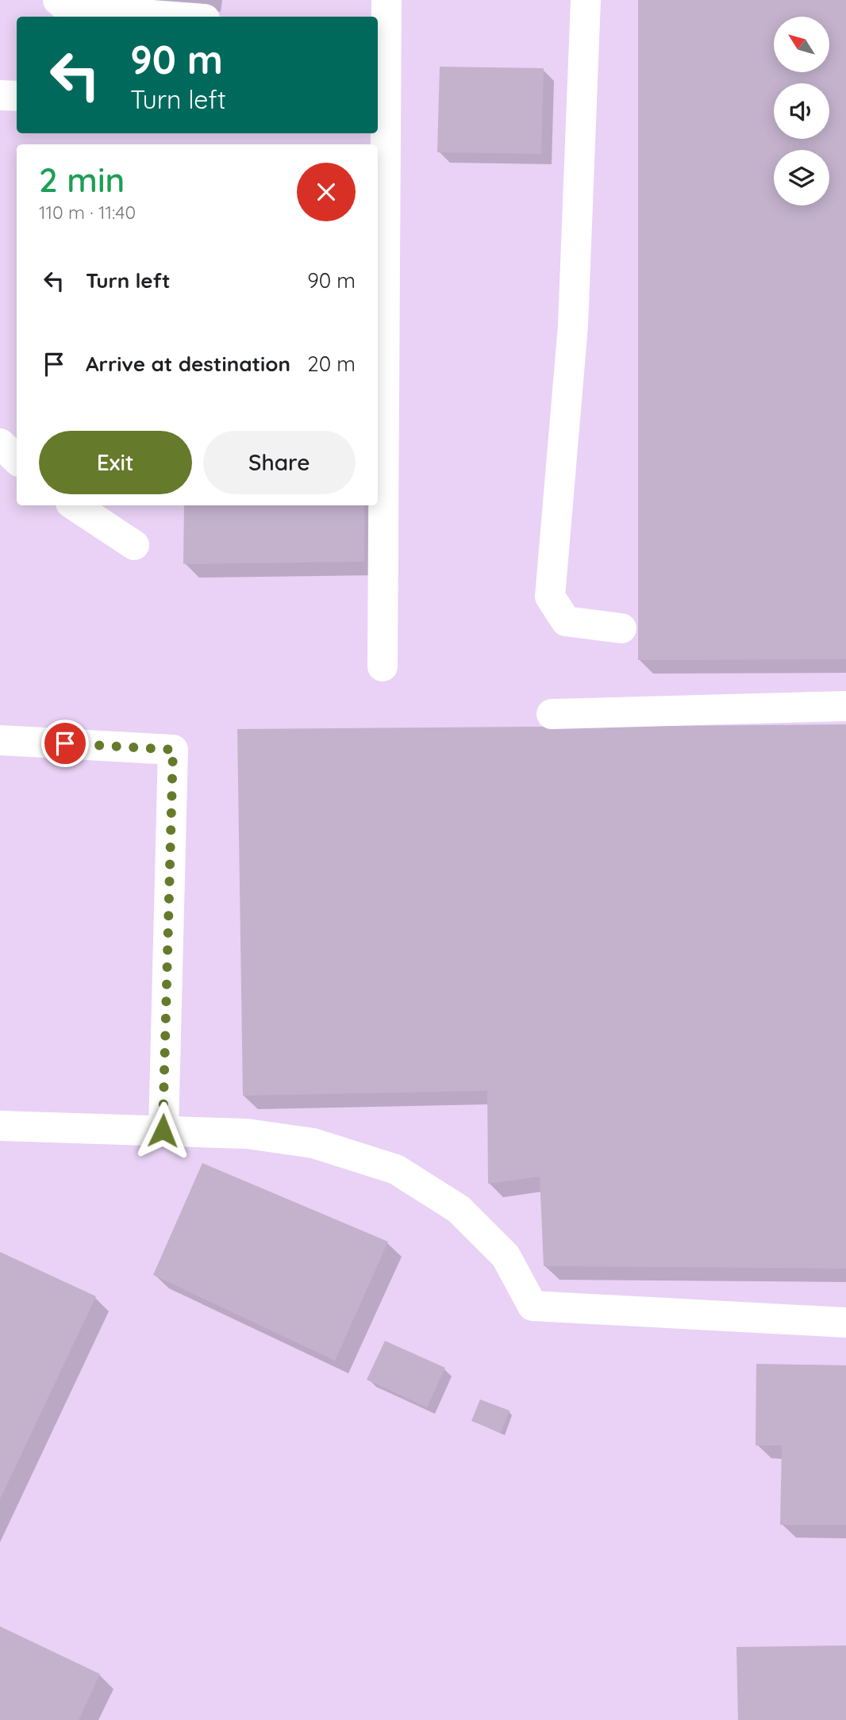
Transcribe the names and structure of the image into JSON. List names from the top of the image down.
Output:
{
  "north": "top left",
  "page": {
    "turn": ["90 m", "Turn left"],
    "heading": ["2 min", "110 m · 11:40"],
    "list": [
      {
        "name": "Turn left",
        "value": "90 m"
      },
      {
        "name": "Arrive at destination",
        "value": "20 m"
      }
    ],
    "buttons": ["Exit", "Share"]
  }
}
